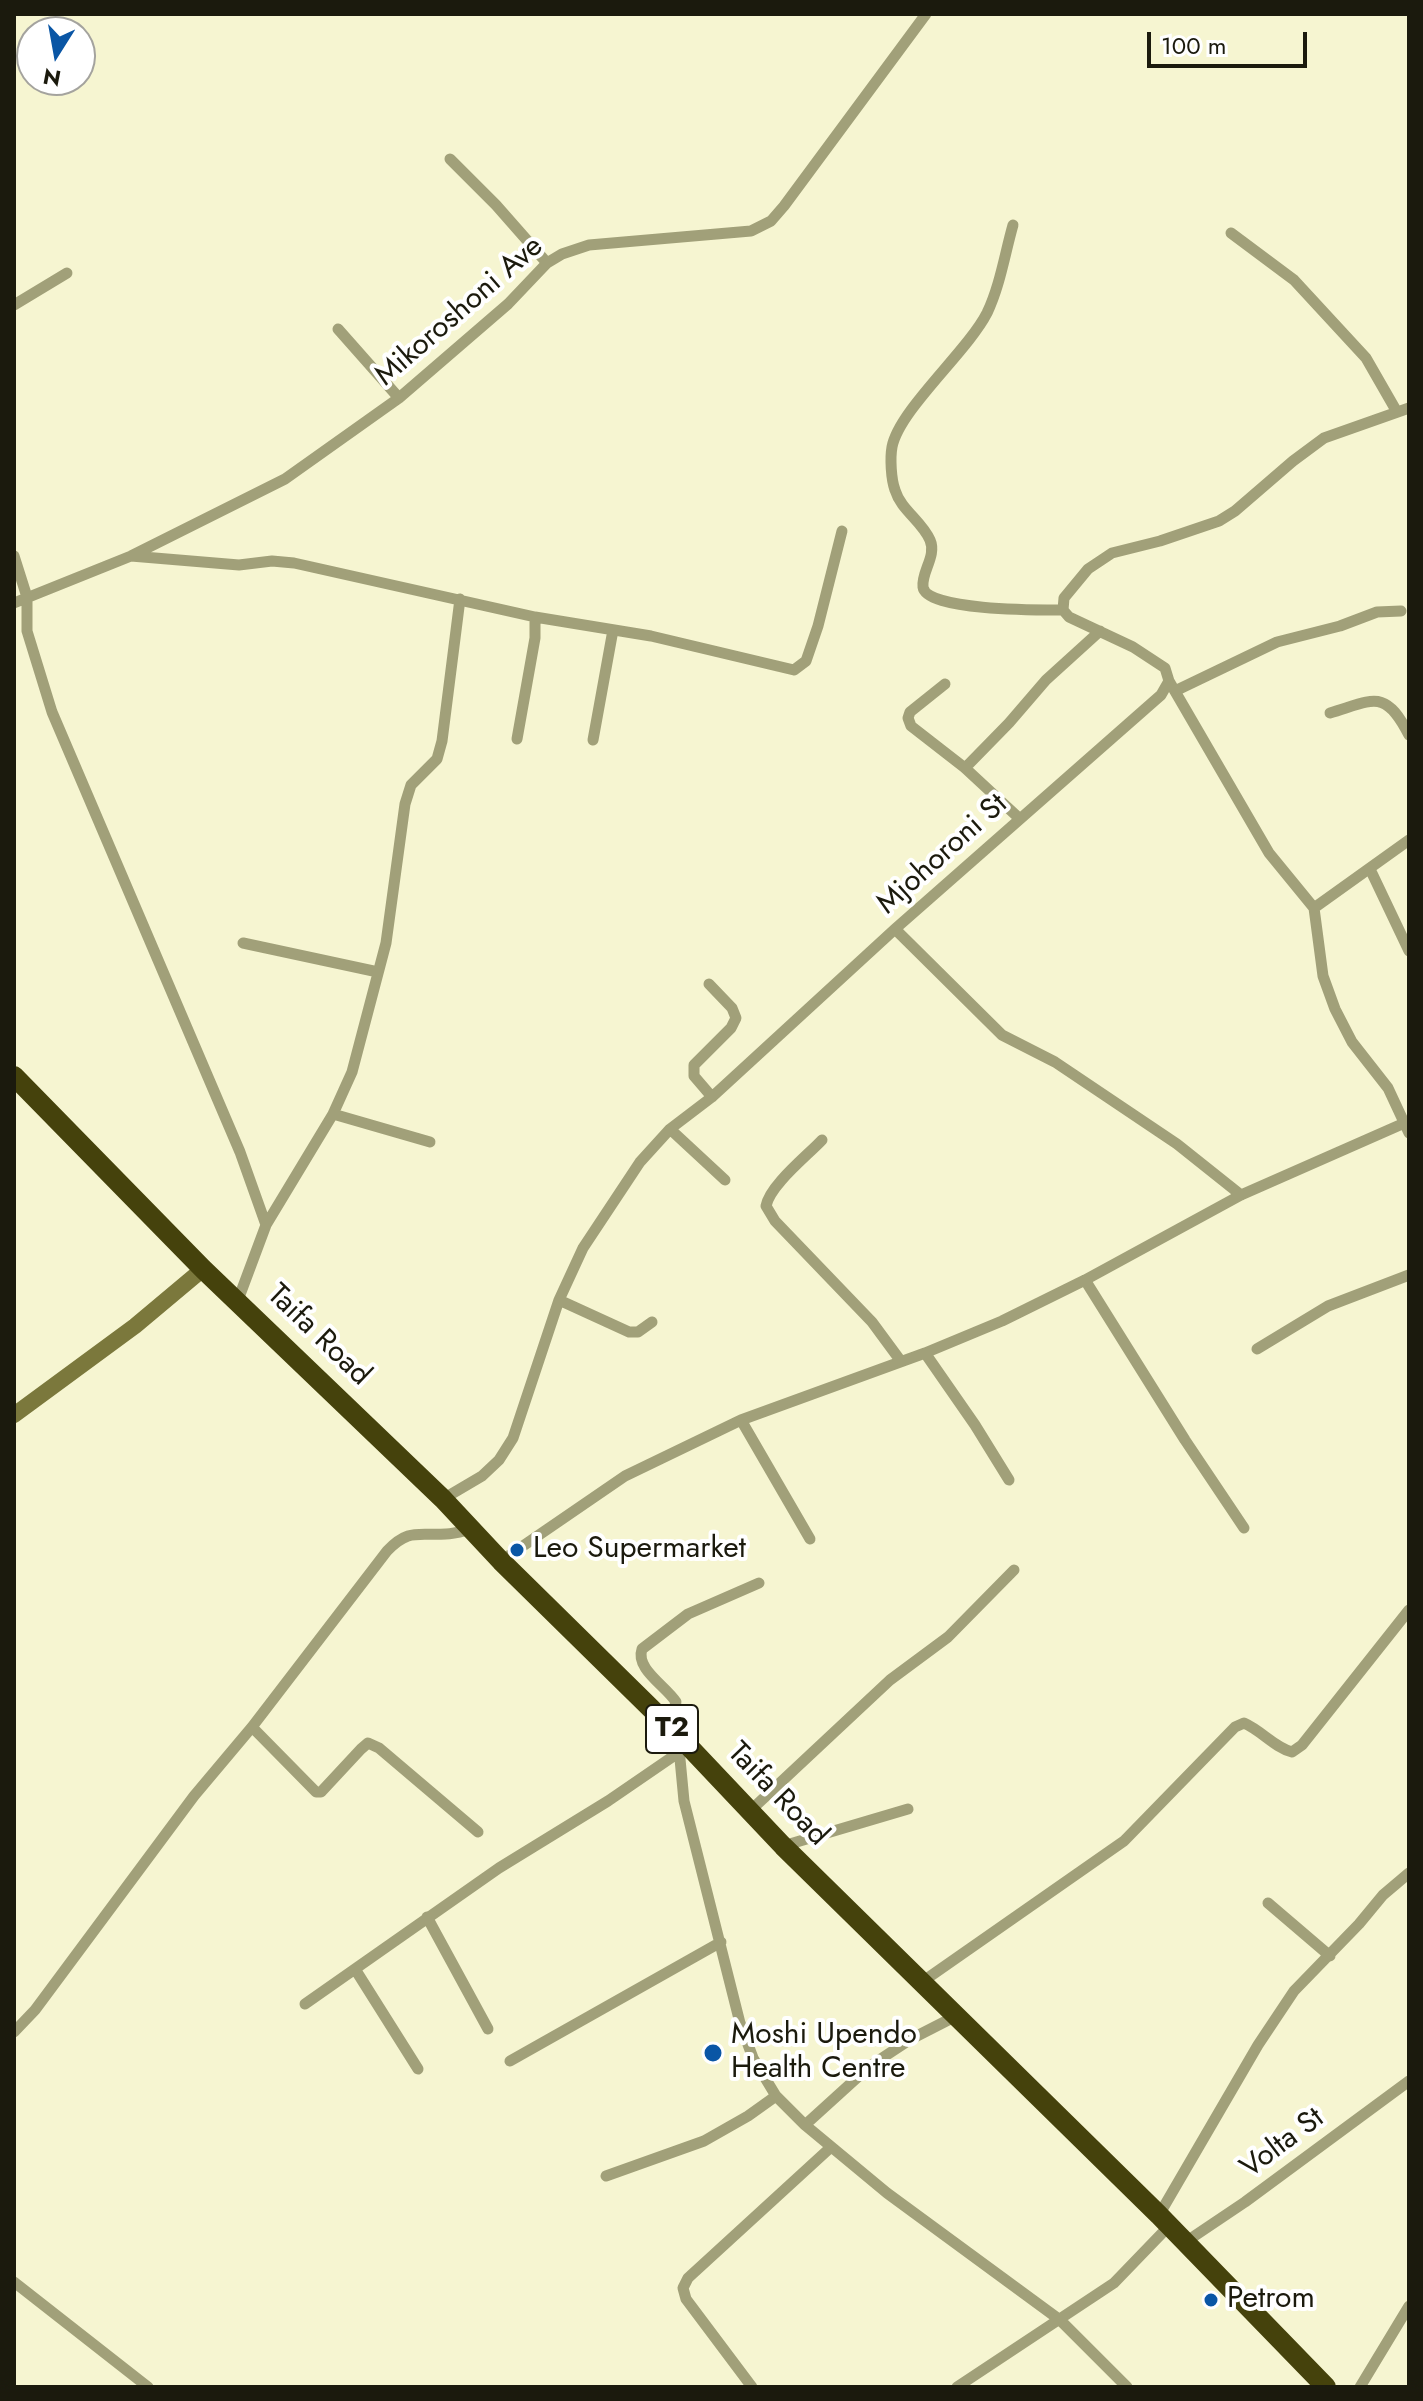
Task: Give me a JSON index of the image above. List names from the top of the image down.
{
  "streets": {
    "highway": ["Taifa Road", "T2"],
    "street": ["Mikoroshoni Ave", "Mjohoroni St", "Volta St"]
  },
  "crossings": [
    ["Mjohoroni St", "Taifa Road"],
    ["Taifa Road", "Volta St"]
  ],
  "places": ["Leo Supermarket", "Moshi Upendo Health Centre", "Petrom"],
  "scale_bar": "100 m",
  "north": "bottom"
}
